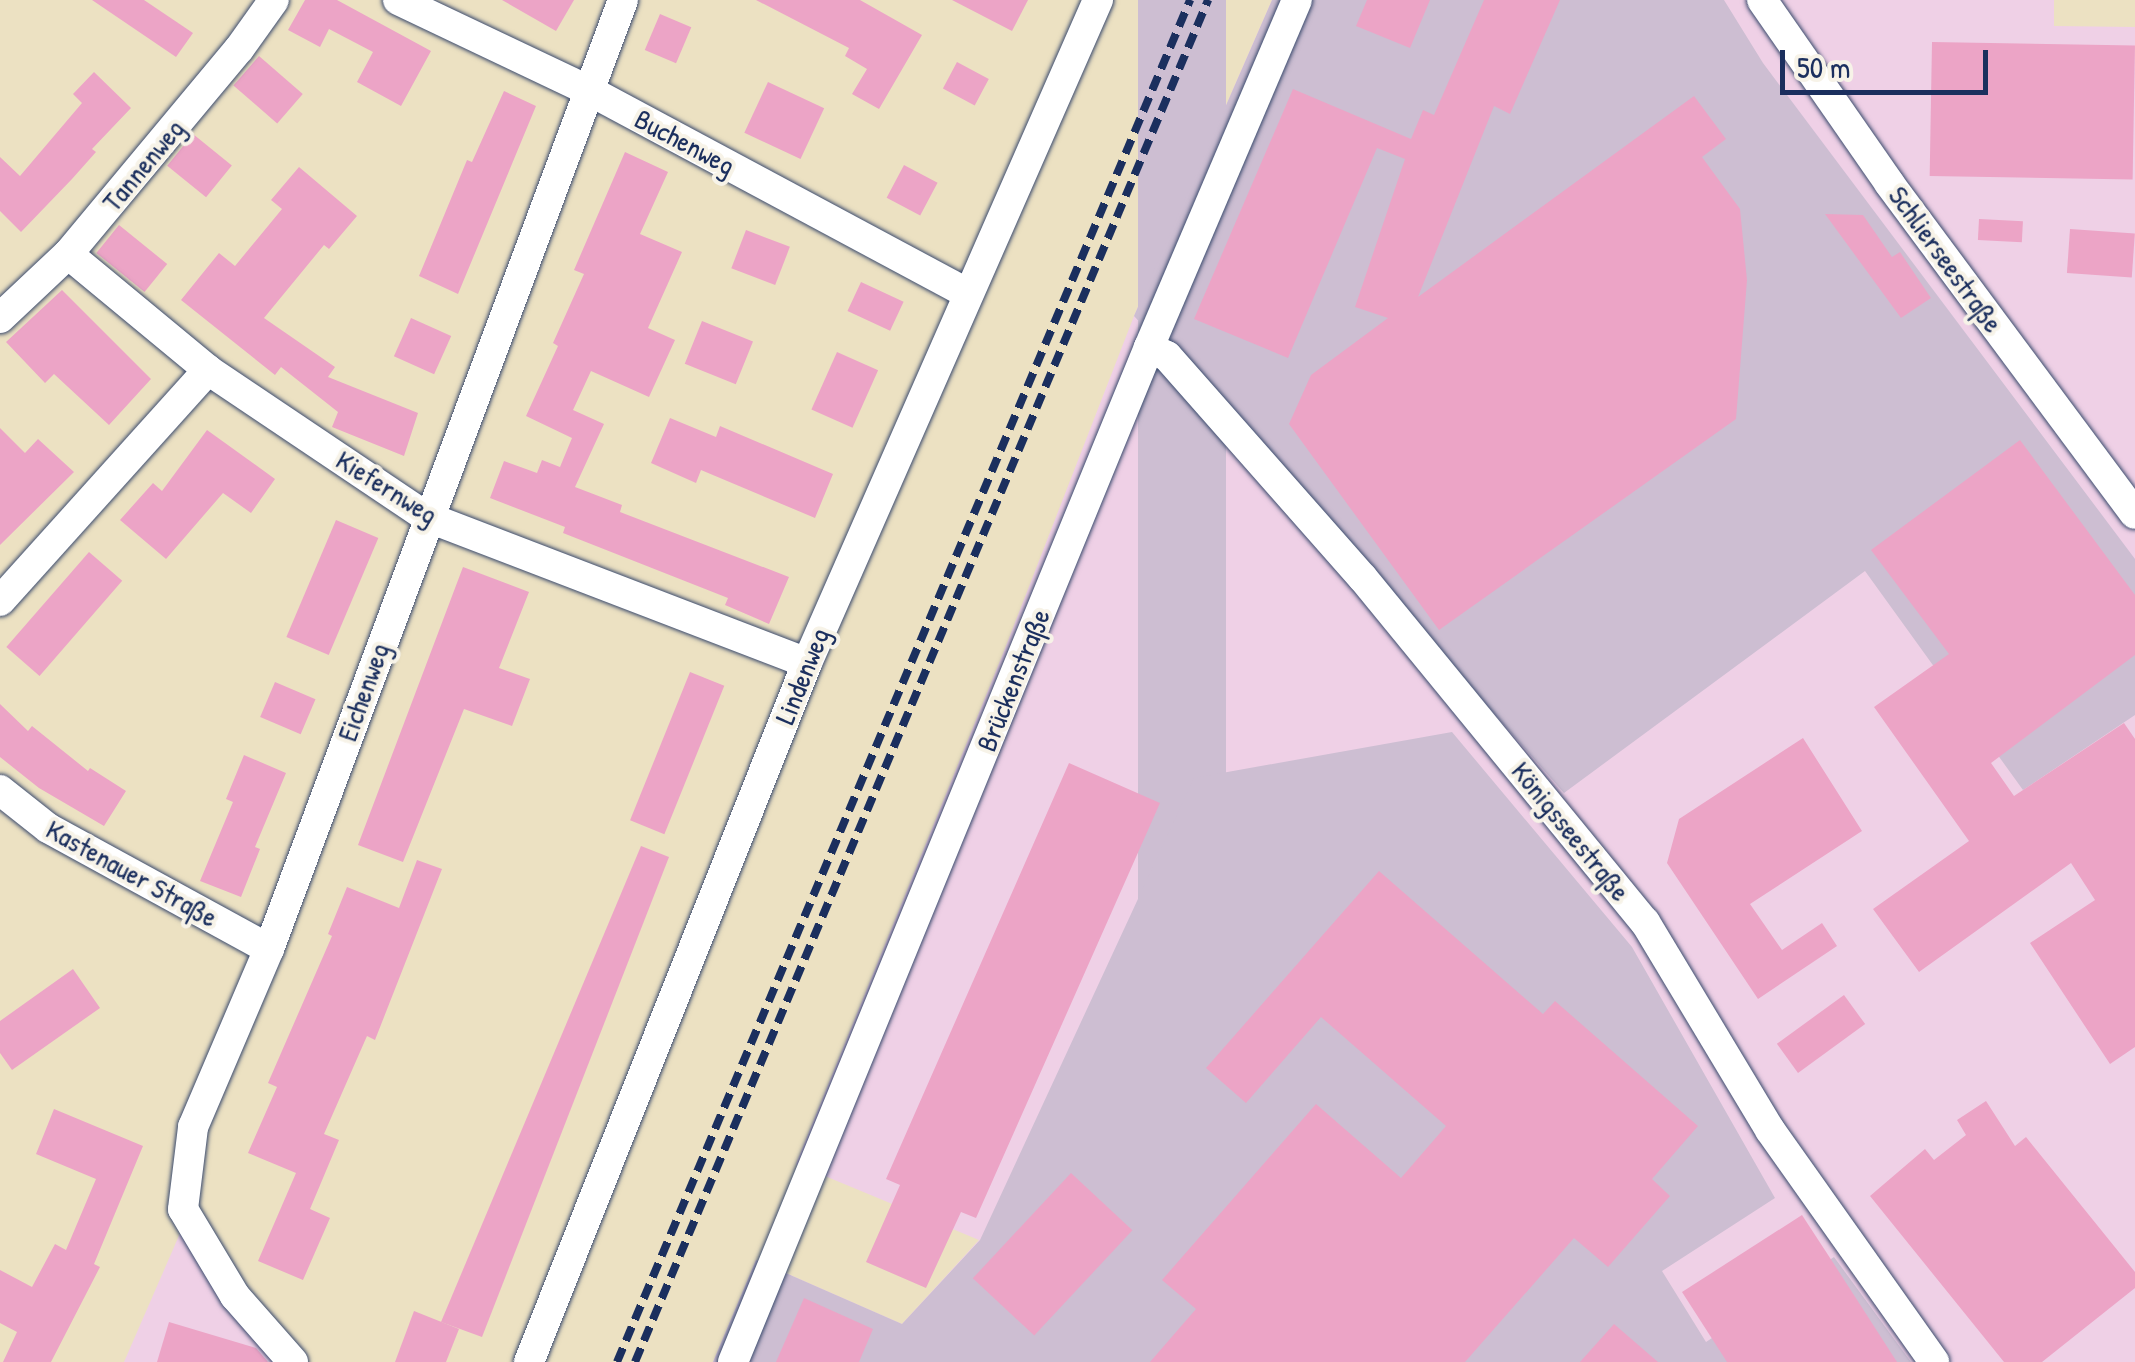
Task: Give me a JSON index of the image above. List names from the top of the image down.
{
  "streets": {
    "street": [
      "Buchenweg",
      "Tannenweg",
      "Schlierseestraße",
      "Kiefernweg",
      "Lindenweg",
      "Brückenstraße",
      "Eichenweg",
      "Königsseestraße",
      "Kastenauer Straße"
    ]
  },
  "crossings": [
    ["Buchenweg", "Lindenweg"],
    ["Buchenweg", "Eichenweg"],
    ["Tannenweg", "Kiefernweg"],
    ["Kiefernweg", "Lindenweg"],
    ["Kiefernweg", "Eichenweg"],
    ["Brückenstraße", "Königsseestraße"],
    ["Eichenweg", "Kastenauer Straße"]
  ],
  "scale_bar": "50 m"
}
